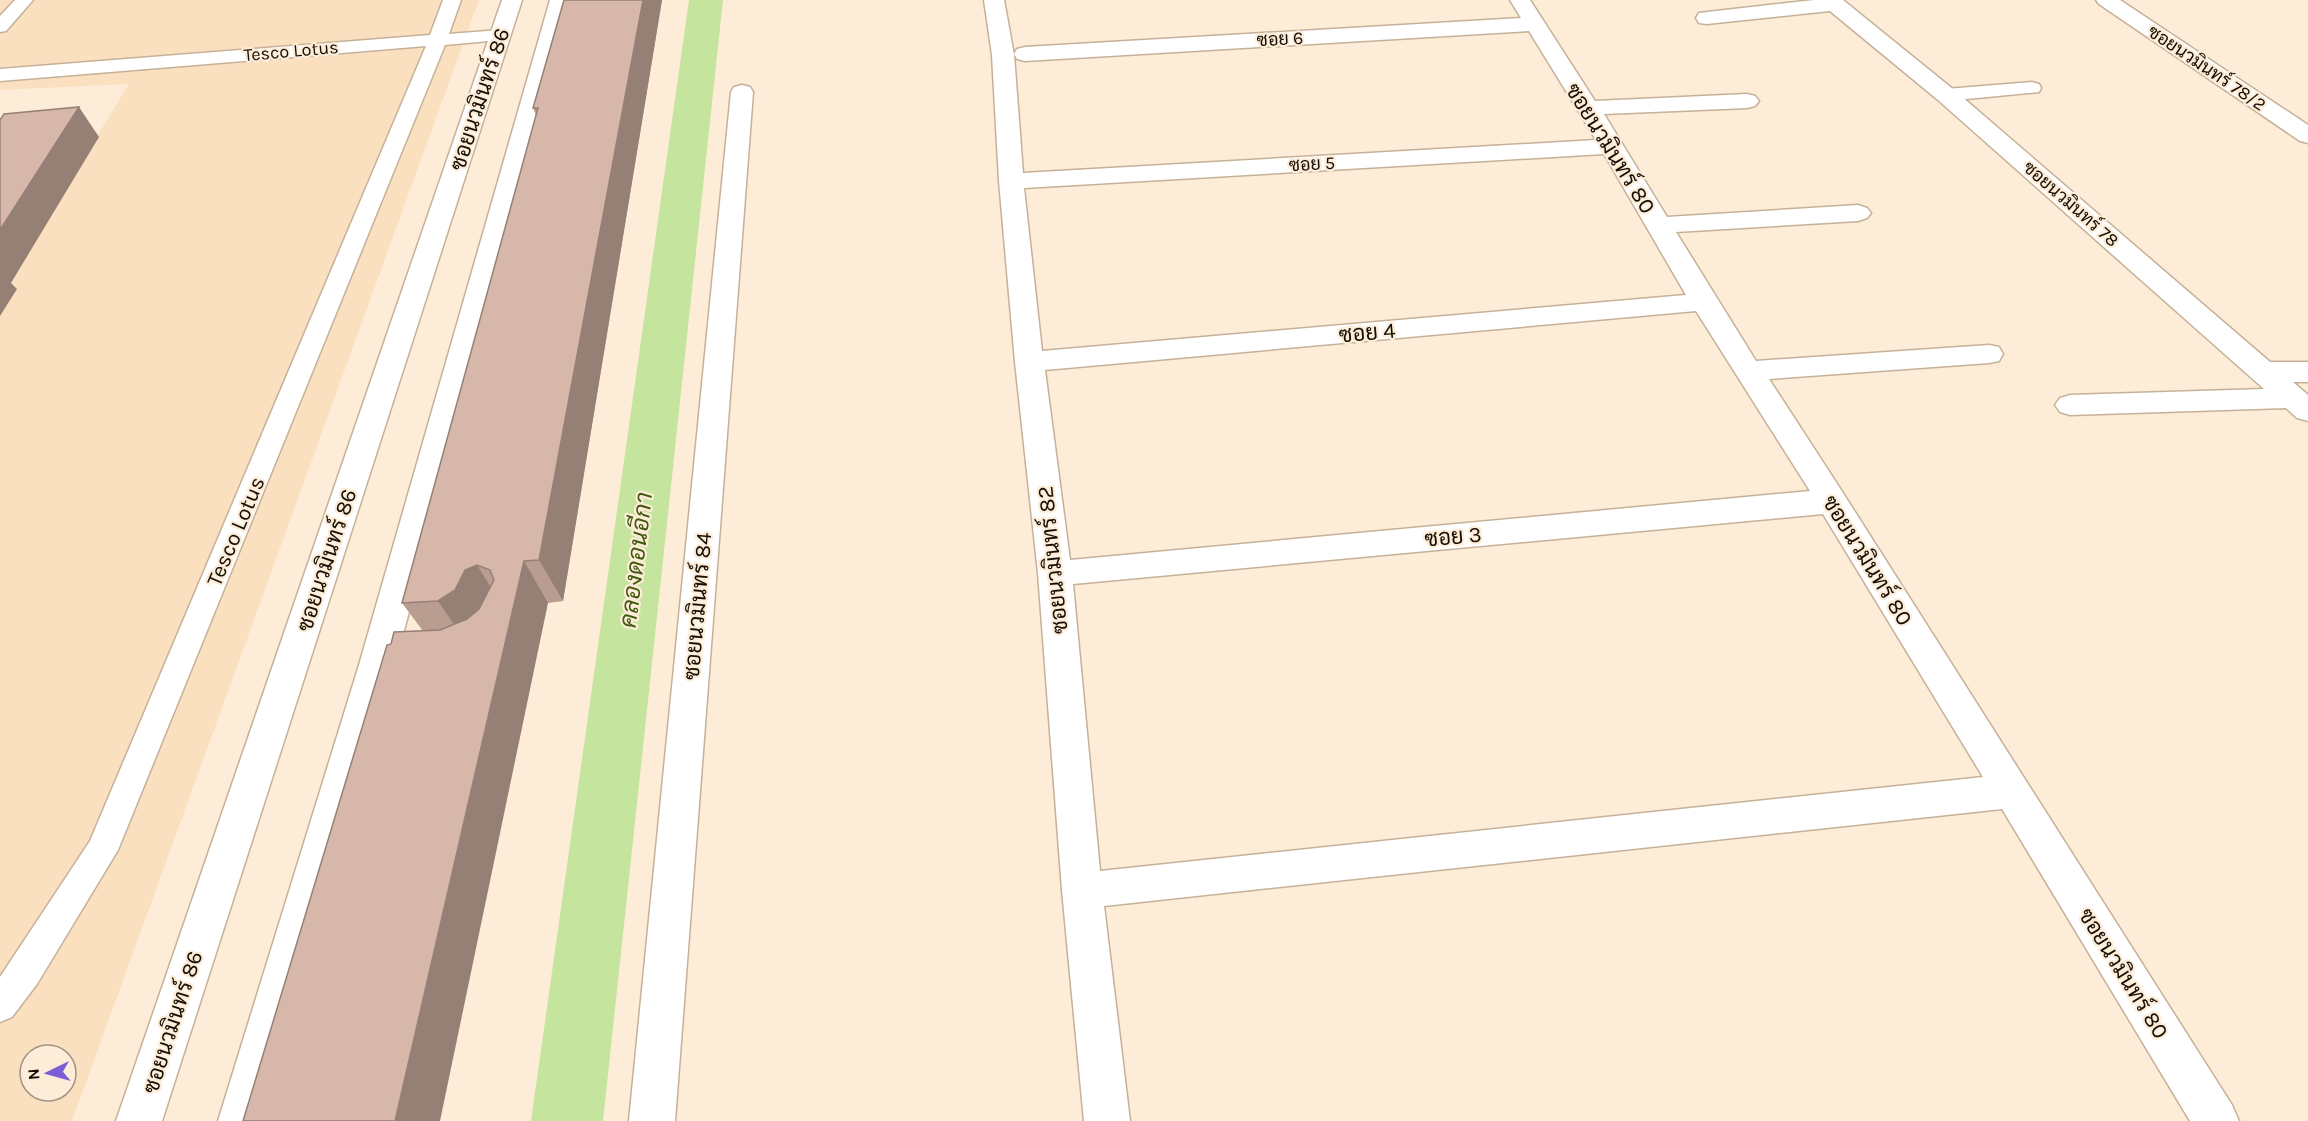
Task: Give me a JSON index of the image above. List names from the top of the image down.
{
  "streets": {
    "street": [
      "ซอย 6",
      "ซอยนวมินทร์ 78/2",
      "ซอยนวมินทร์ 86",
      "ซอยนวมินทร์ 80",
      "ซอย 5",
      "ซอยนวมินทร์ 78",
      "ซอย 4",
      "ซอย 3",
      "ซอยนวมินทร์ 82",
      "ซอยนวมินทร์ 84"
    ],
    "lane": ["Tesco Lotus"]
  },
  "crossings": [
    ["ซอย 6", "ซอยนวมินทร์ 80"],
    ["ซอยนวมินทร์ 80", "ซอย 5"],
    ["ซอยนวมินทร์ 80", "ซอย 4"],
    ["ซอยนวมินทร์ 80", "ซอย 3"],
    ["ซอย 5", "ซอยนวมินทร์ 82"],
    ["ซอย 4", "ซอยนวมินทร์ 82"]
  ],
  "water": ["คลองดอนอีกา"],
  "north": "left"
}
